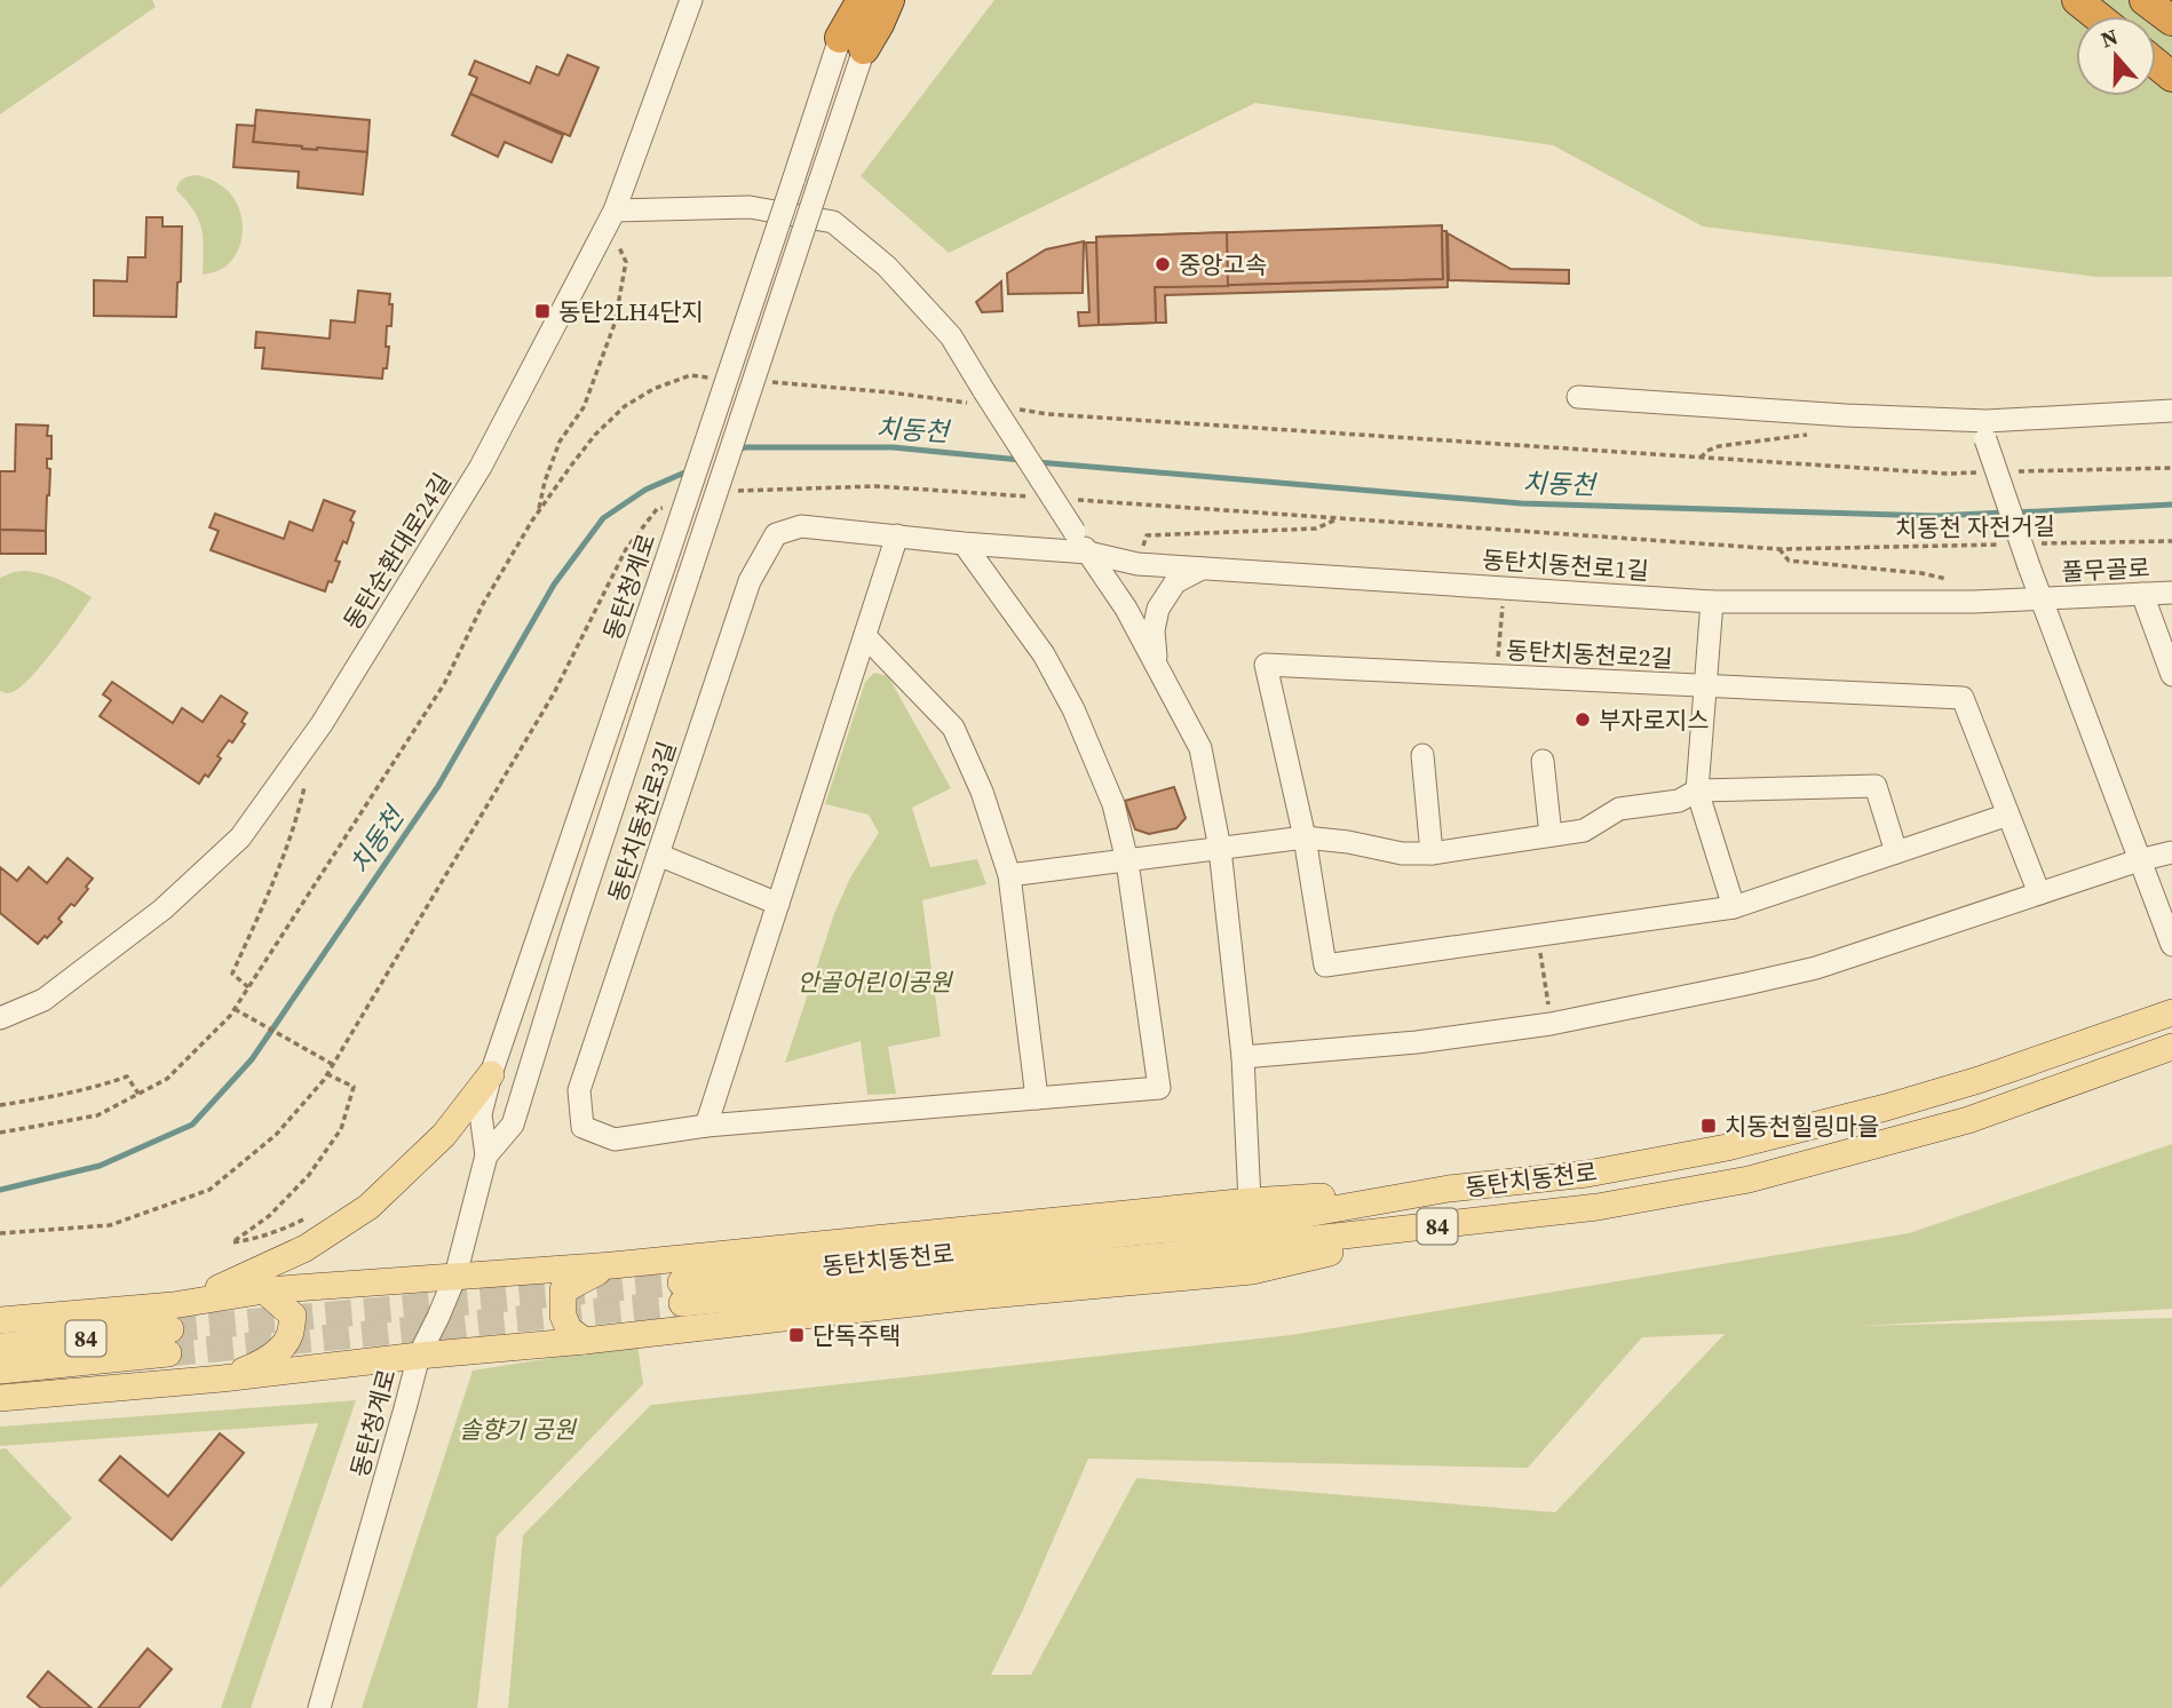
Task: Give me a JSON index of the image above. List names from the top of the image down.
{
  "streets": {
    "main road": ["동탄치동천로", "84"],
    "street": [
      "동탄순환대로24길",
      "동탄치동천로1길",
      "풀무골로",
      "동탄청계로",
      "동탄치동천로2길",
      "동탄치동천로3길"
    ],
    "path": ["치동천 자전거길"]
  },
  "crossings": [
    ["치동천 자전거길", "동탄치동천로1길"],
    ["동탄치동천로1길", "풀무골로"],
    ["동탄치동천로1길", "동탄치동천로3길"]
  ],
  "water": ["치동천"],
  "parks": ["안골어린이공원", "솔향기 공원"],
  "places": {
    "other": ["중앙고속", "부자로지스"],
    "transit": ["동탄2LH4단지", "치동천힐링마을", "단독주택"]
  },
  "north": "top"
}
